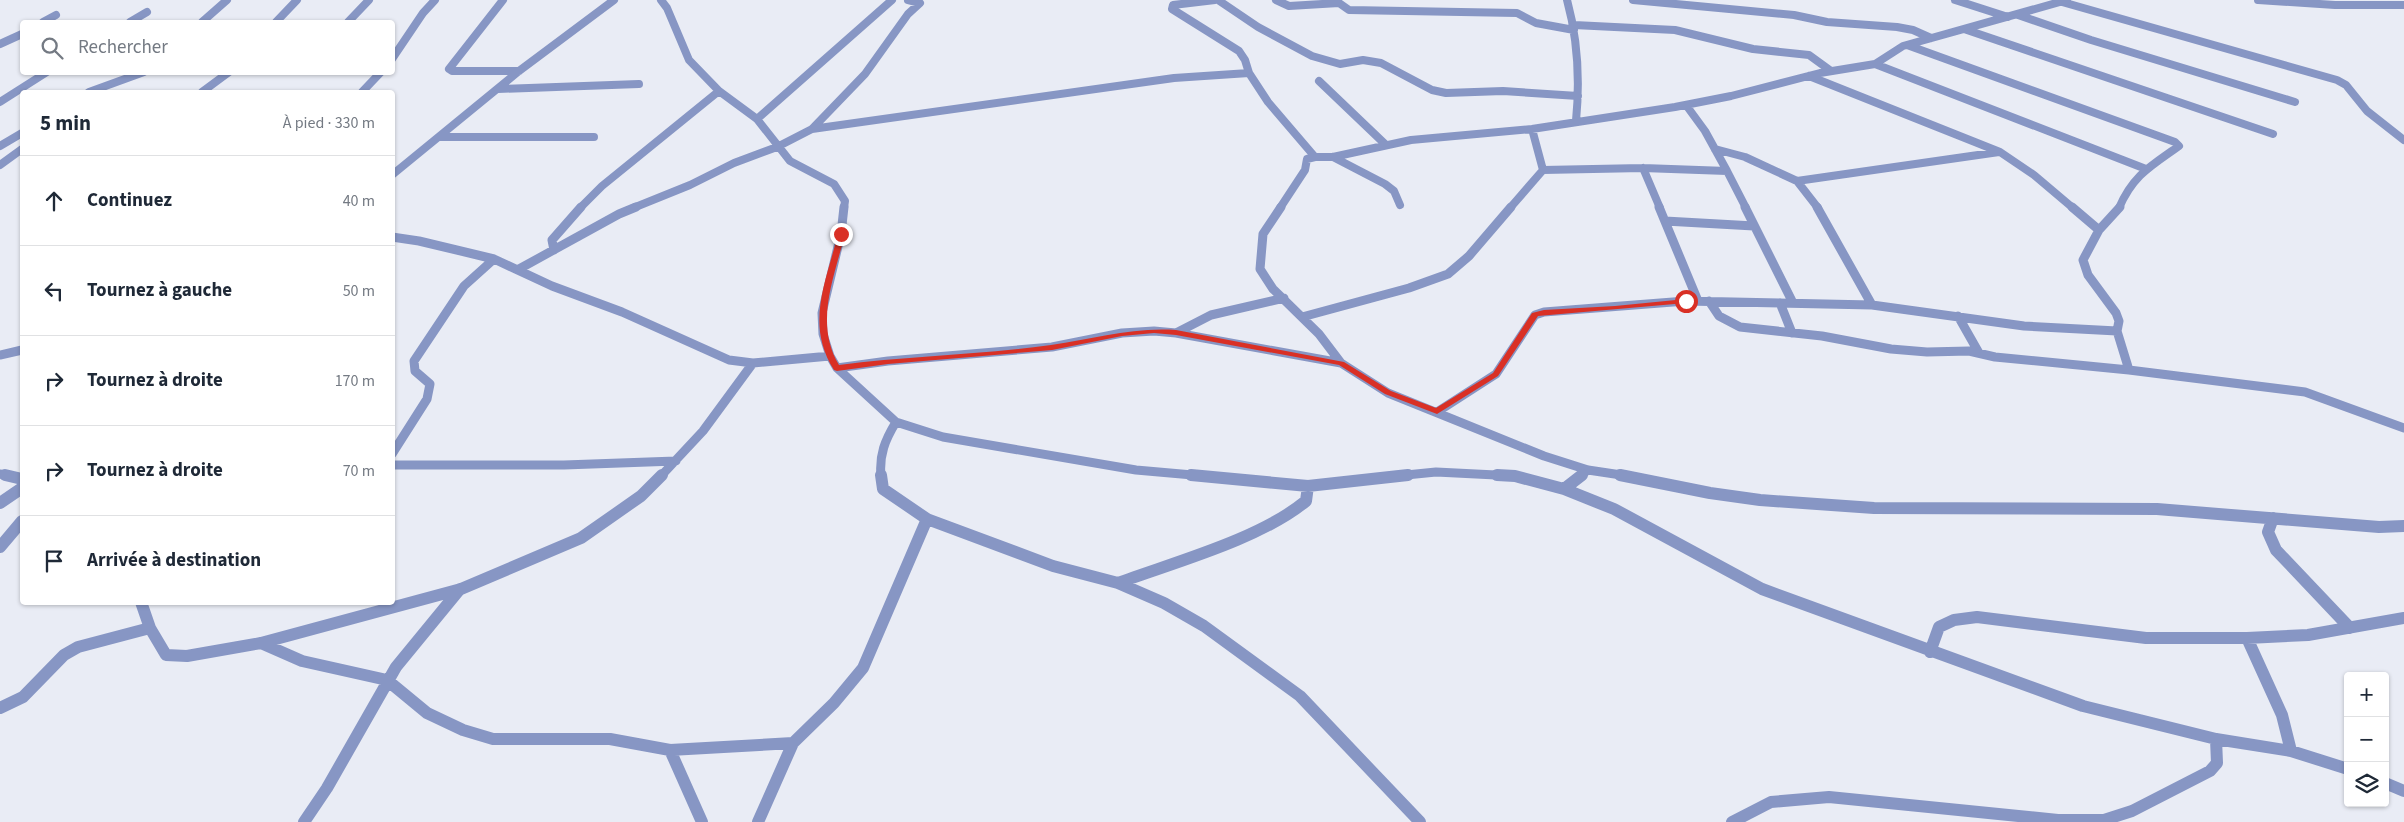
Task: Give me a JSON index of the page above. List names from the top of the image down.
{
  "page": {
    "search": "Rechercher",
    "heading": ["5 min", "À pied · 330 m"],
    "list": [
      ["Continuez", "40 m"],
      ["Tournez à gauche", "50 m"],
      ["Tournez à droite", "170 m"],
      ["Tournez à droite", "70 m"],
      "Arrivée à destination"
    ],
    "map_buttons": ["+", "−"]
  }
}
